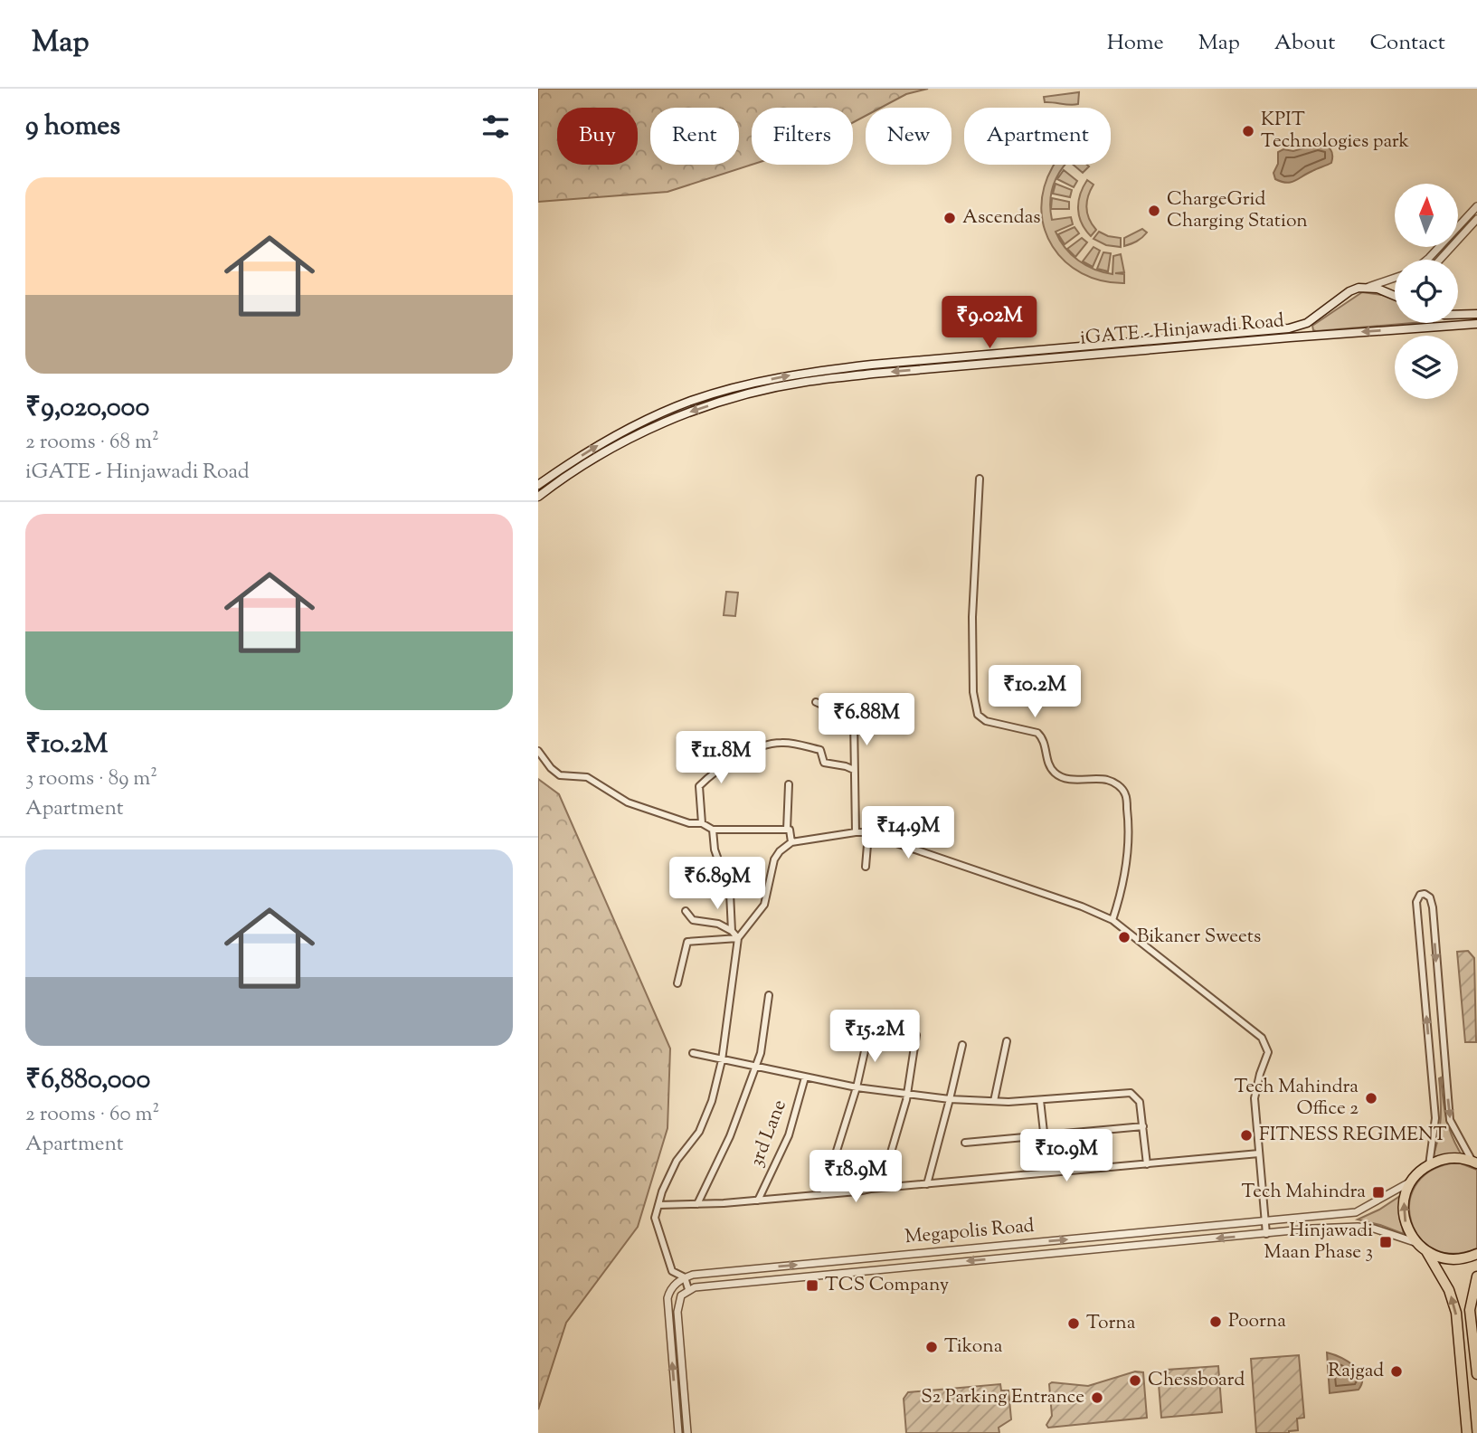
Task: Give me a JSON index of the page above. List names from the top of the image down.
{
  "streets": {
    "main road": ["iGATE - Hinjawadi Road"],
    "street": ["3rd Lane", "Megapolis Road"]
  },
  "places": {
    "other": [
      "KPIT Technologies park",
      "ChargeGrid Charging Station",
      "Ascendas",
      "Bikaner Sweets",
      "Tech Mahindra Office 2",
      "FITNESS REGIMENT",
      "Poorna",
      "Torna",
      "Tikona",
      "Rajgad",
      "Chessboard",
      "S2 Parking Entrance"
    ],
    "transit": ["Tech Mahindra", "Hinjawadi Maan Phase 3", "TCS Company"]
  },
  "north": "top",
  "page": {
    "header": "Map",
    "nav": [
      "Home",
      "Map",
      "About",
      "Contact"
    ],
    "heading": "9 homes",
    "chip": [
      "Buy",
      "Rent",
      "Filters",
      "New",
      "Apartment"
    ],
    "list": [
      {
        "name": "₹9,020,000",
        "note": "2 rooms · 68 m² · iGATE - Hinjawadi Road"
      },
      {
        "name": "₹10.2M",
        "note": "3 rooms · 89 m² · Apartment"
      },
      {
        "name": "₹6,880,000",
        "note": "2 rooms · 60 m² · Apartment"
      }
    ],
    "price": [
      "₹9.02M",
      "₹10.2M",
      "₹6.88M",
      "₹11.8M",
      "₹14.9M",
      "₹6.89M",
      "₹15.2M",
      "₹10.9M",
      "₹18.9M"
    ]
  }
}
